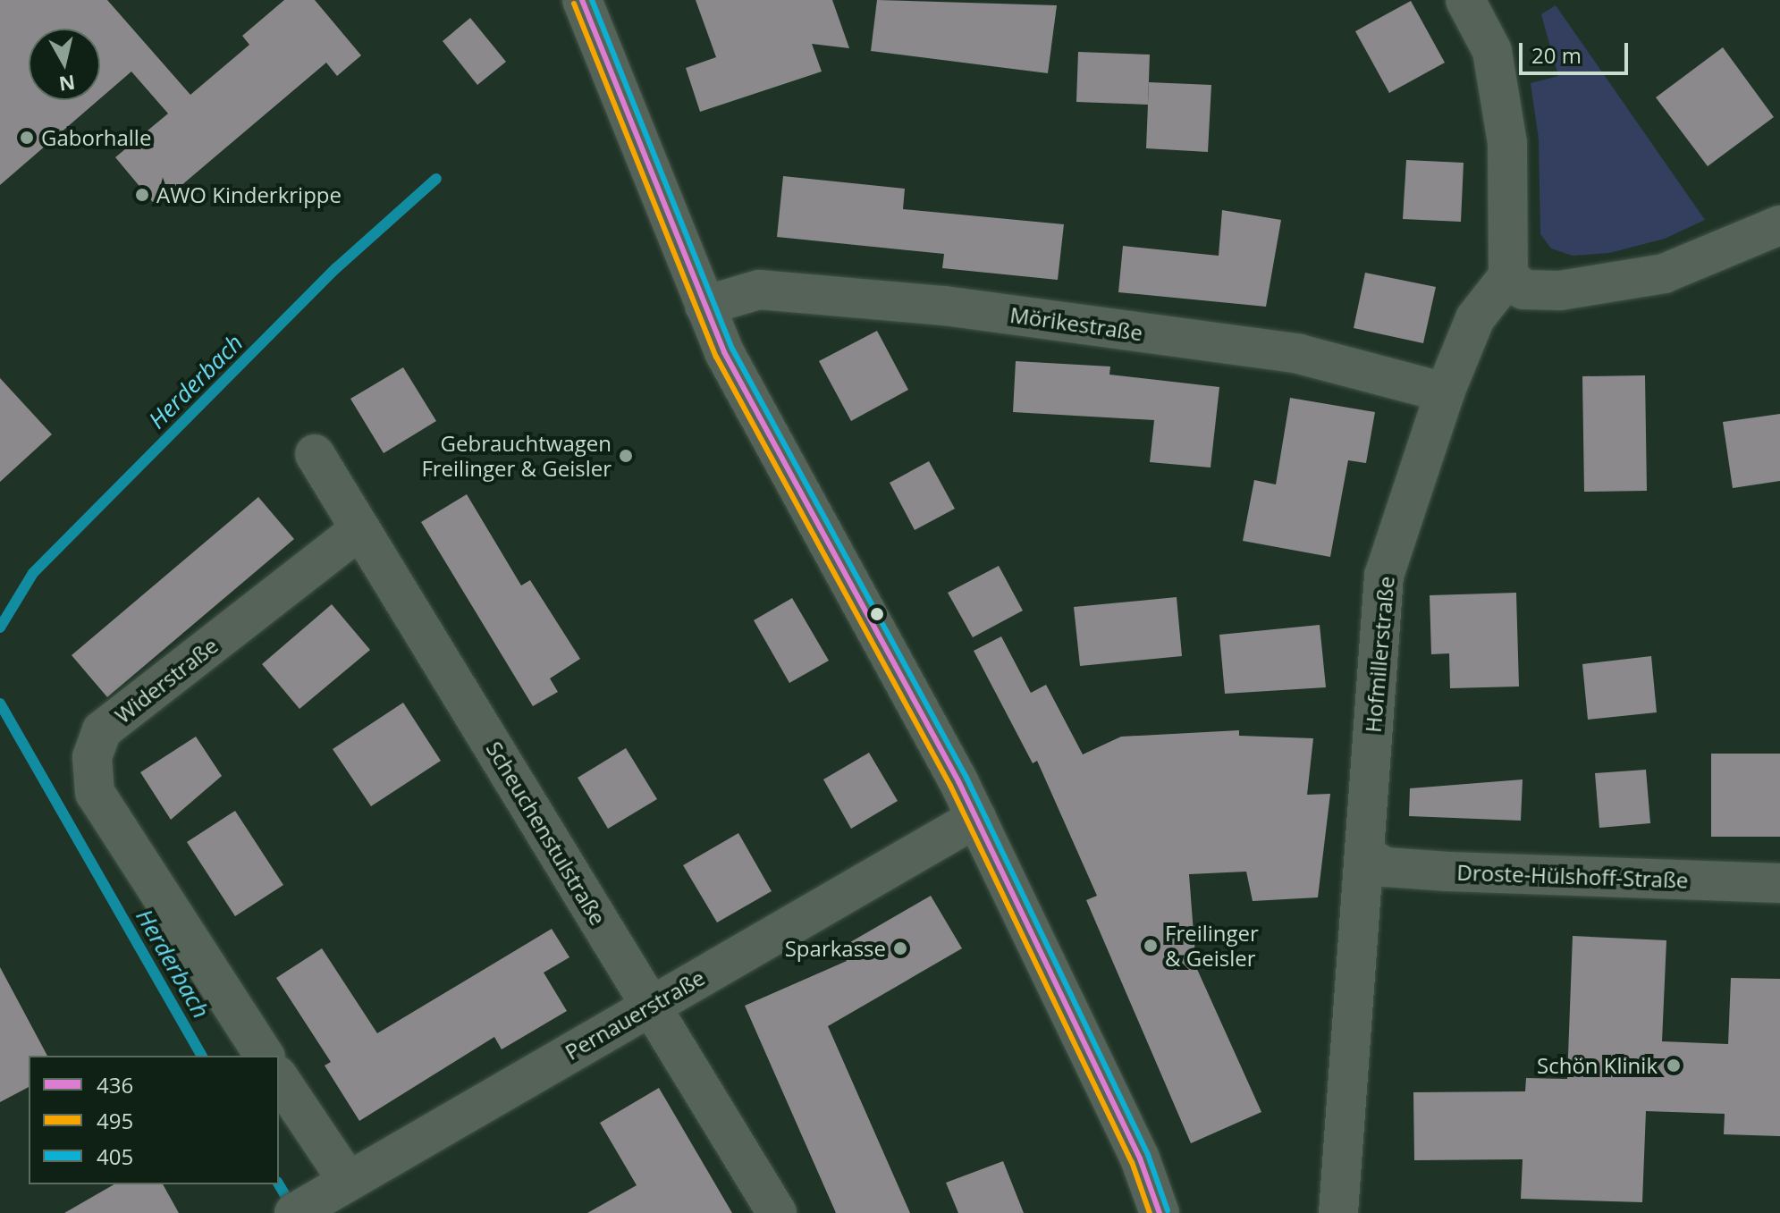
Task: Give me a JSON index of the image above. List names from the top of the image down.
{
  "streets": {
    "street": [
      "Mörikestraße",
      "Hofmillerstraße",
      "Widerstraße",
      "Scheuchenstulstraße",
      "Droste-Hülshoff-Straße",
      "Pernauerstraße"
    ]
  },
  "crossings": [
    ["Mörikestraße", "Hofmillerstraße"],
    ["Hofmillerstraße", "Droste-Hülshoff-Straße"],
    ["Widerstraße", "Scheuchenstulstraße"],
    ["Scheuchenstulstraße", "Pernauerstraße"]
  ],
  "water": ["Herderbach"],
  "places": [
    "Gaborhalle",
    "AWO Kinderkrippe",
    "Gebrauchtwagen Freilinger & Geisler",
    "Freilinger & Geisler",
    "Sparkasse",
    "Schön Klinik"
  ],
  "lines": ["transit line 436", "transit line 405", "transit line 495"],
  "legend": ["436", "495", "405"],
  "scale_bar": "20 m",
  "north": "bottom"
}
